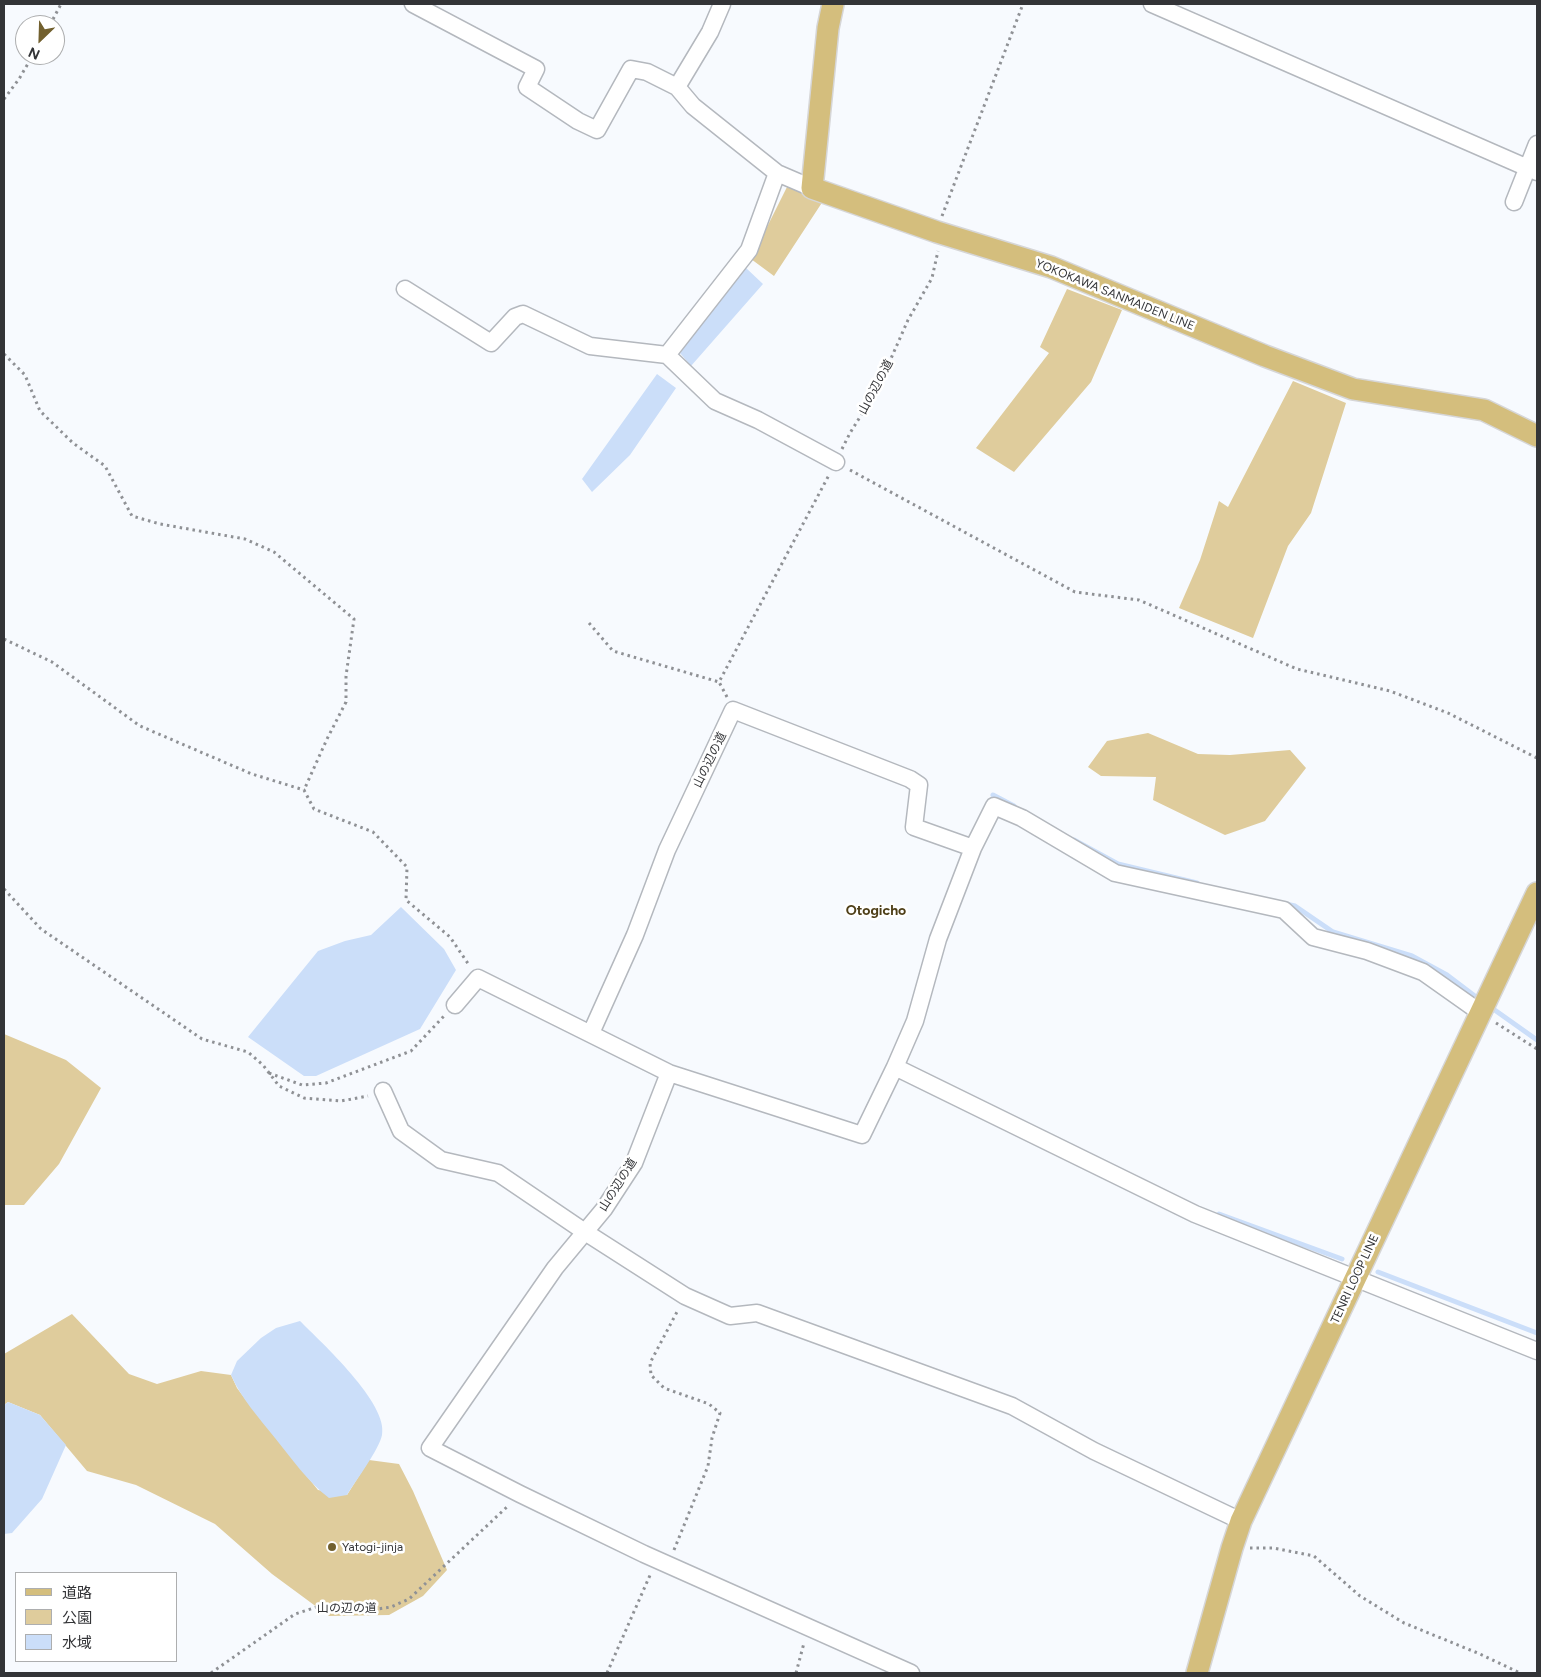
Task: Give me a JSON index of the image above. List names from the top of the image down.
{
  "streets": {
    "main road": ["YOKOKAWA SANMAIDEN LINE", "TENRI LOOP LINE"],
    "street": ["山の辺の道"]
  },
  "crossings": [
    ["YOKOKAWA SANMAIDEN LINE", "山の辺の道"]
  ],
  "districts": ["Otogicho"],
  "places": ["Yatogi-jinja"],
  "legend": ["道路", "公園", "水域"],
  "north": "bottom left"
}
